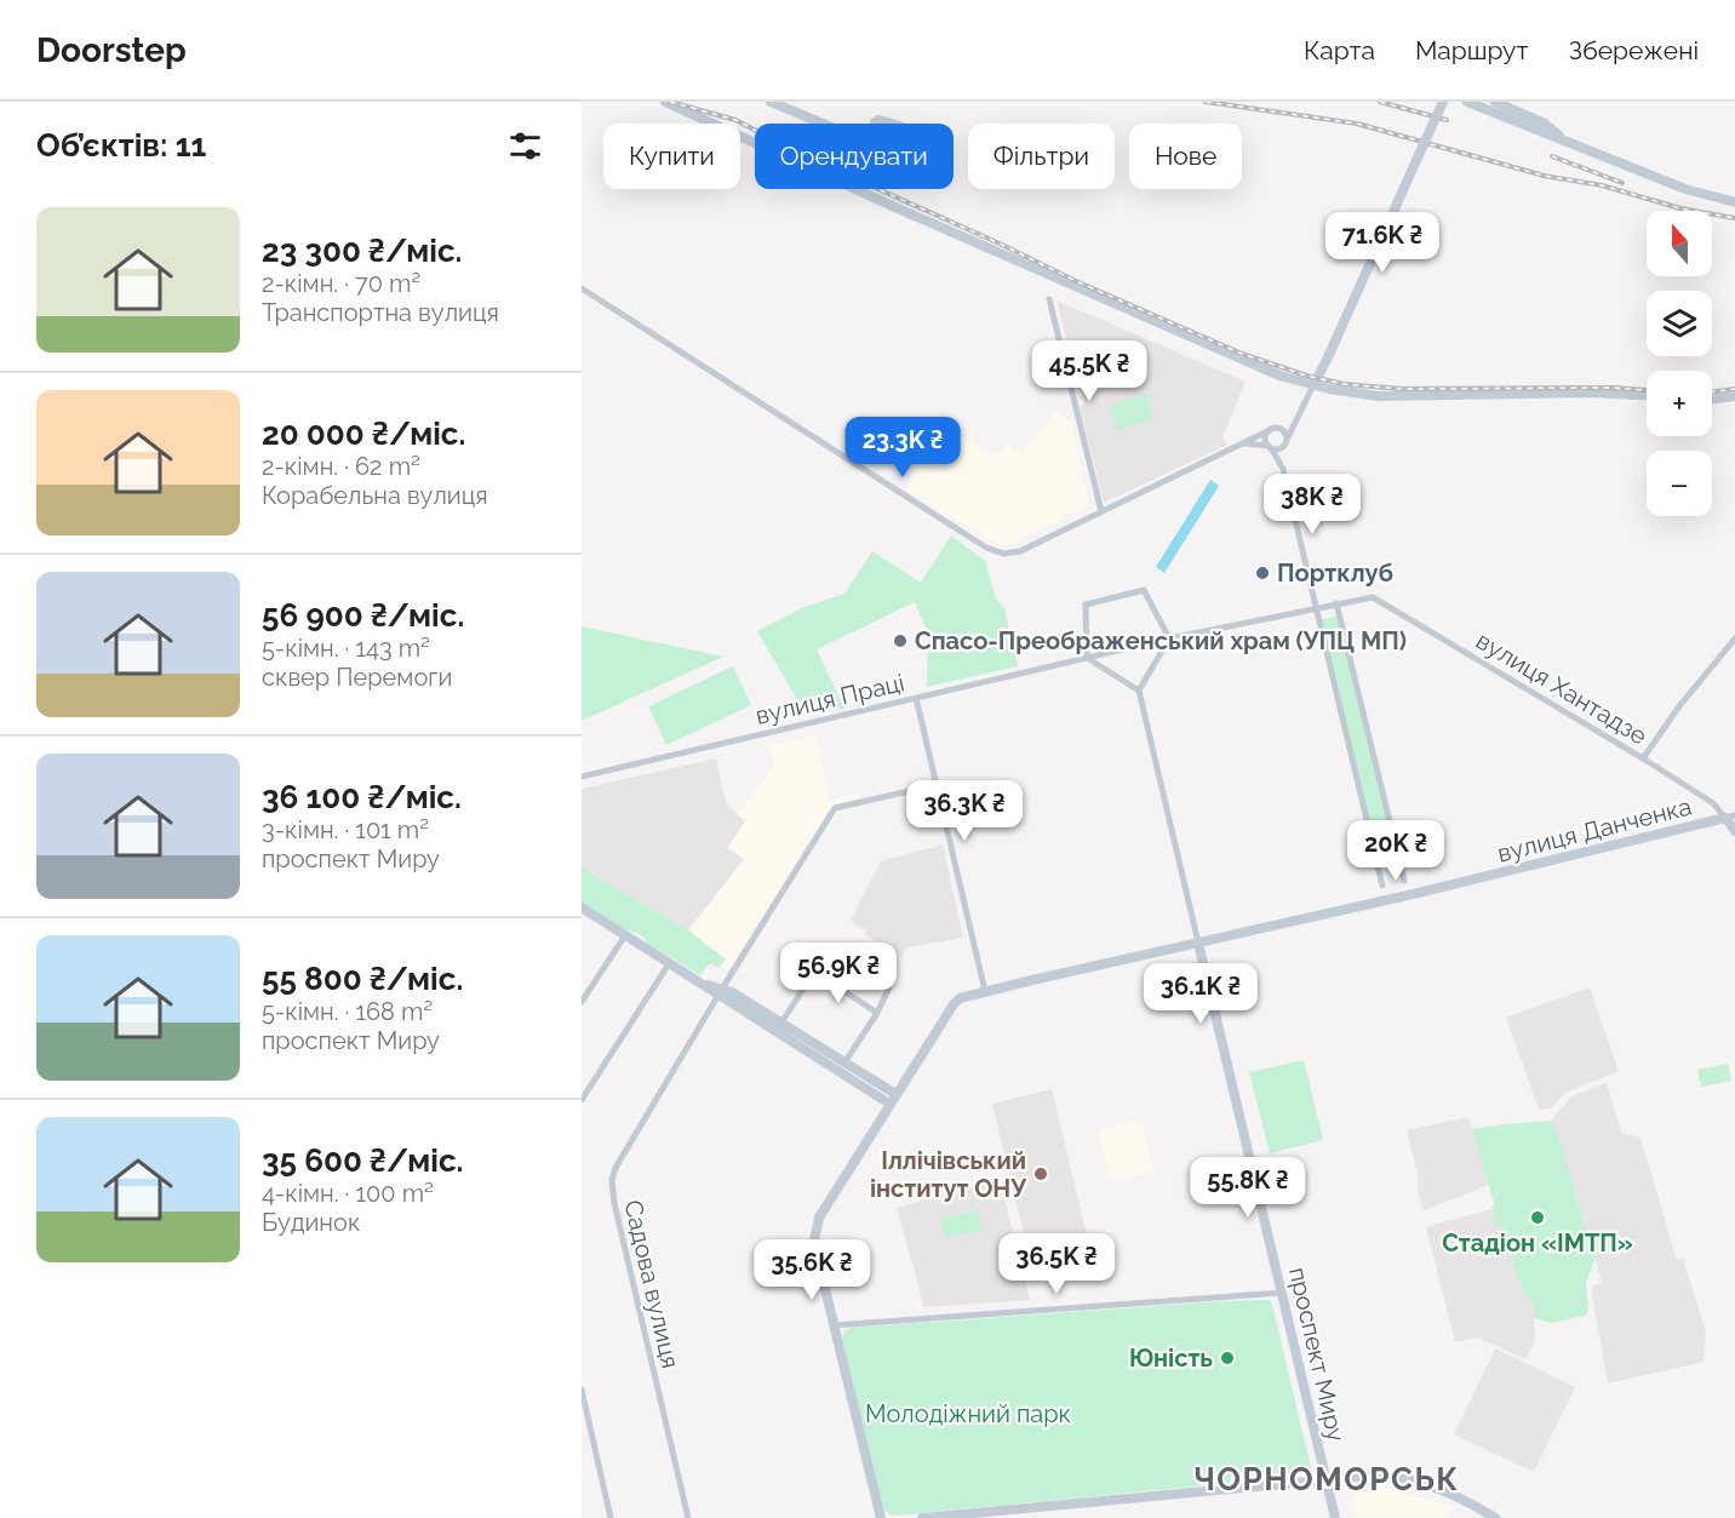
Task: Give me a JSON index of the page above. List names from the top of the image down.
{
  "streets": {
    "street": [
      "вулиця Хантадзе",
      "вулиця Праці",
      "вулиця Данченка",
      "Садова вулиця",
      "проспект Миру"
    ]
  },
  "crossings": [
    ["вулиця Хантадзе", "вулиця Данченка"],
    ["вулиця Данченка", "проспект Миру"]
  ],
  "districts": ["ЧОРНОМОРСЬК"],
  "parks": ["Молодіжний парк"],
  "places": [
    "Портклуб",
    "Спасо-Преображенський храм (УПЦ МП)",
    "Іллічівський інститут ОНУ",
    "Стадіон «ІМТП»",
    "Юність"
  ],
  "north": "top",
  "page": {
    "header": "Doorstep",
    "nav": ["Карта", "Маршрут", "Збережені"],
    "heading": "Об’єктів: 11",
    "chip": [
      "Купити",
      "Орендувати",
      "Фільтри",
      "Нове"
    ],
    "list": [
      {
        "name": "23 300 ₴/міс.",
        "note": "2-кімн. · 70 m² · Транспортна вулиця"
      },
      {
        "name": "20 000 ₴/міс.",
        "note": "2-кімн. · 62 m² · Корабельна вулиця"
      },
      {
        "name": "56 900 ₴/міс.",
        "note": "5-кімн. · 143 m² · сквер Перемоги"
      },
      {
        "name": "36 100 ₴/міс.",
        "note": "3-кімн. · 101 m² · проспект Миру"
      },
      {
        "name": "55 800 ₴/міс.",
        "note": "5-кімн. · 168 m² · проспект Миру"
      },
      {
        "name": "35 600 ₴/міс.",
        "note": "4-кімн. · 100 m² · Будинок"
      }
    ],
    "map_buttons": ["+", "−"],
    "price": [
      "71.6K ₴",
      "45.5K ₴",
      "23.3K ₴",
      "38K ₴",
      "36.3K ₴",
      "20K ₴",
      "56.9K ₴",
      "36.1K ₴",
      "55.8K ₴",
      "36.5K ₴",
      "35.6K ₴"
    ]
  }
}
